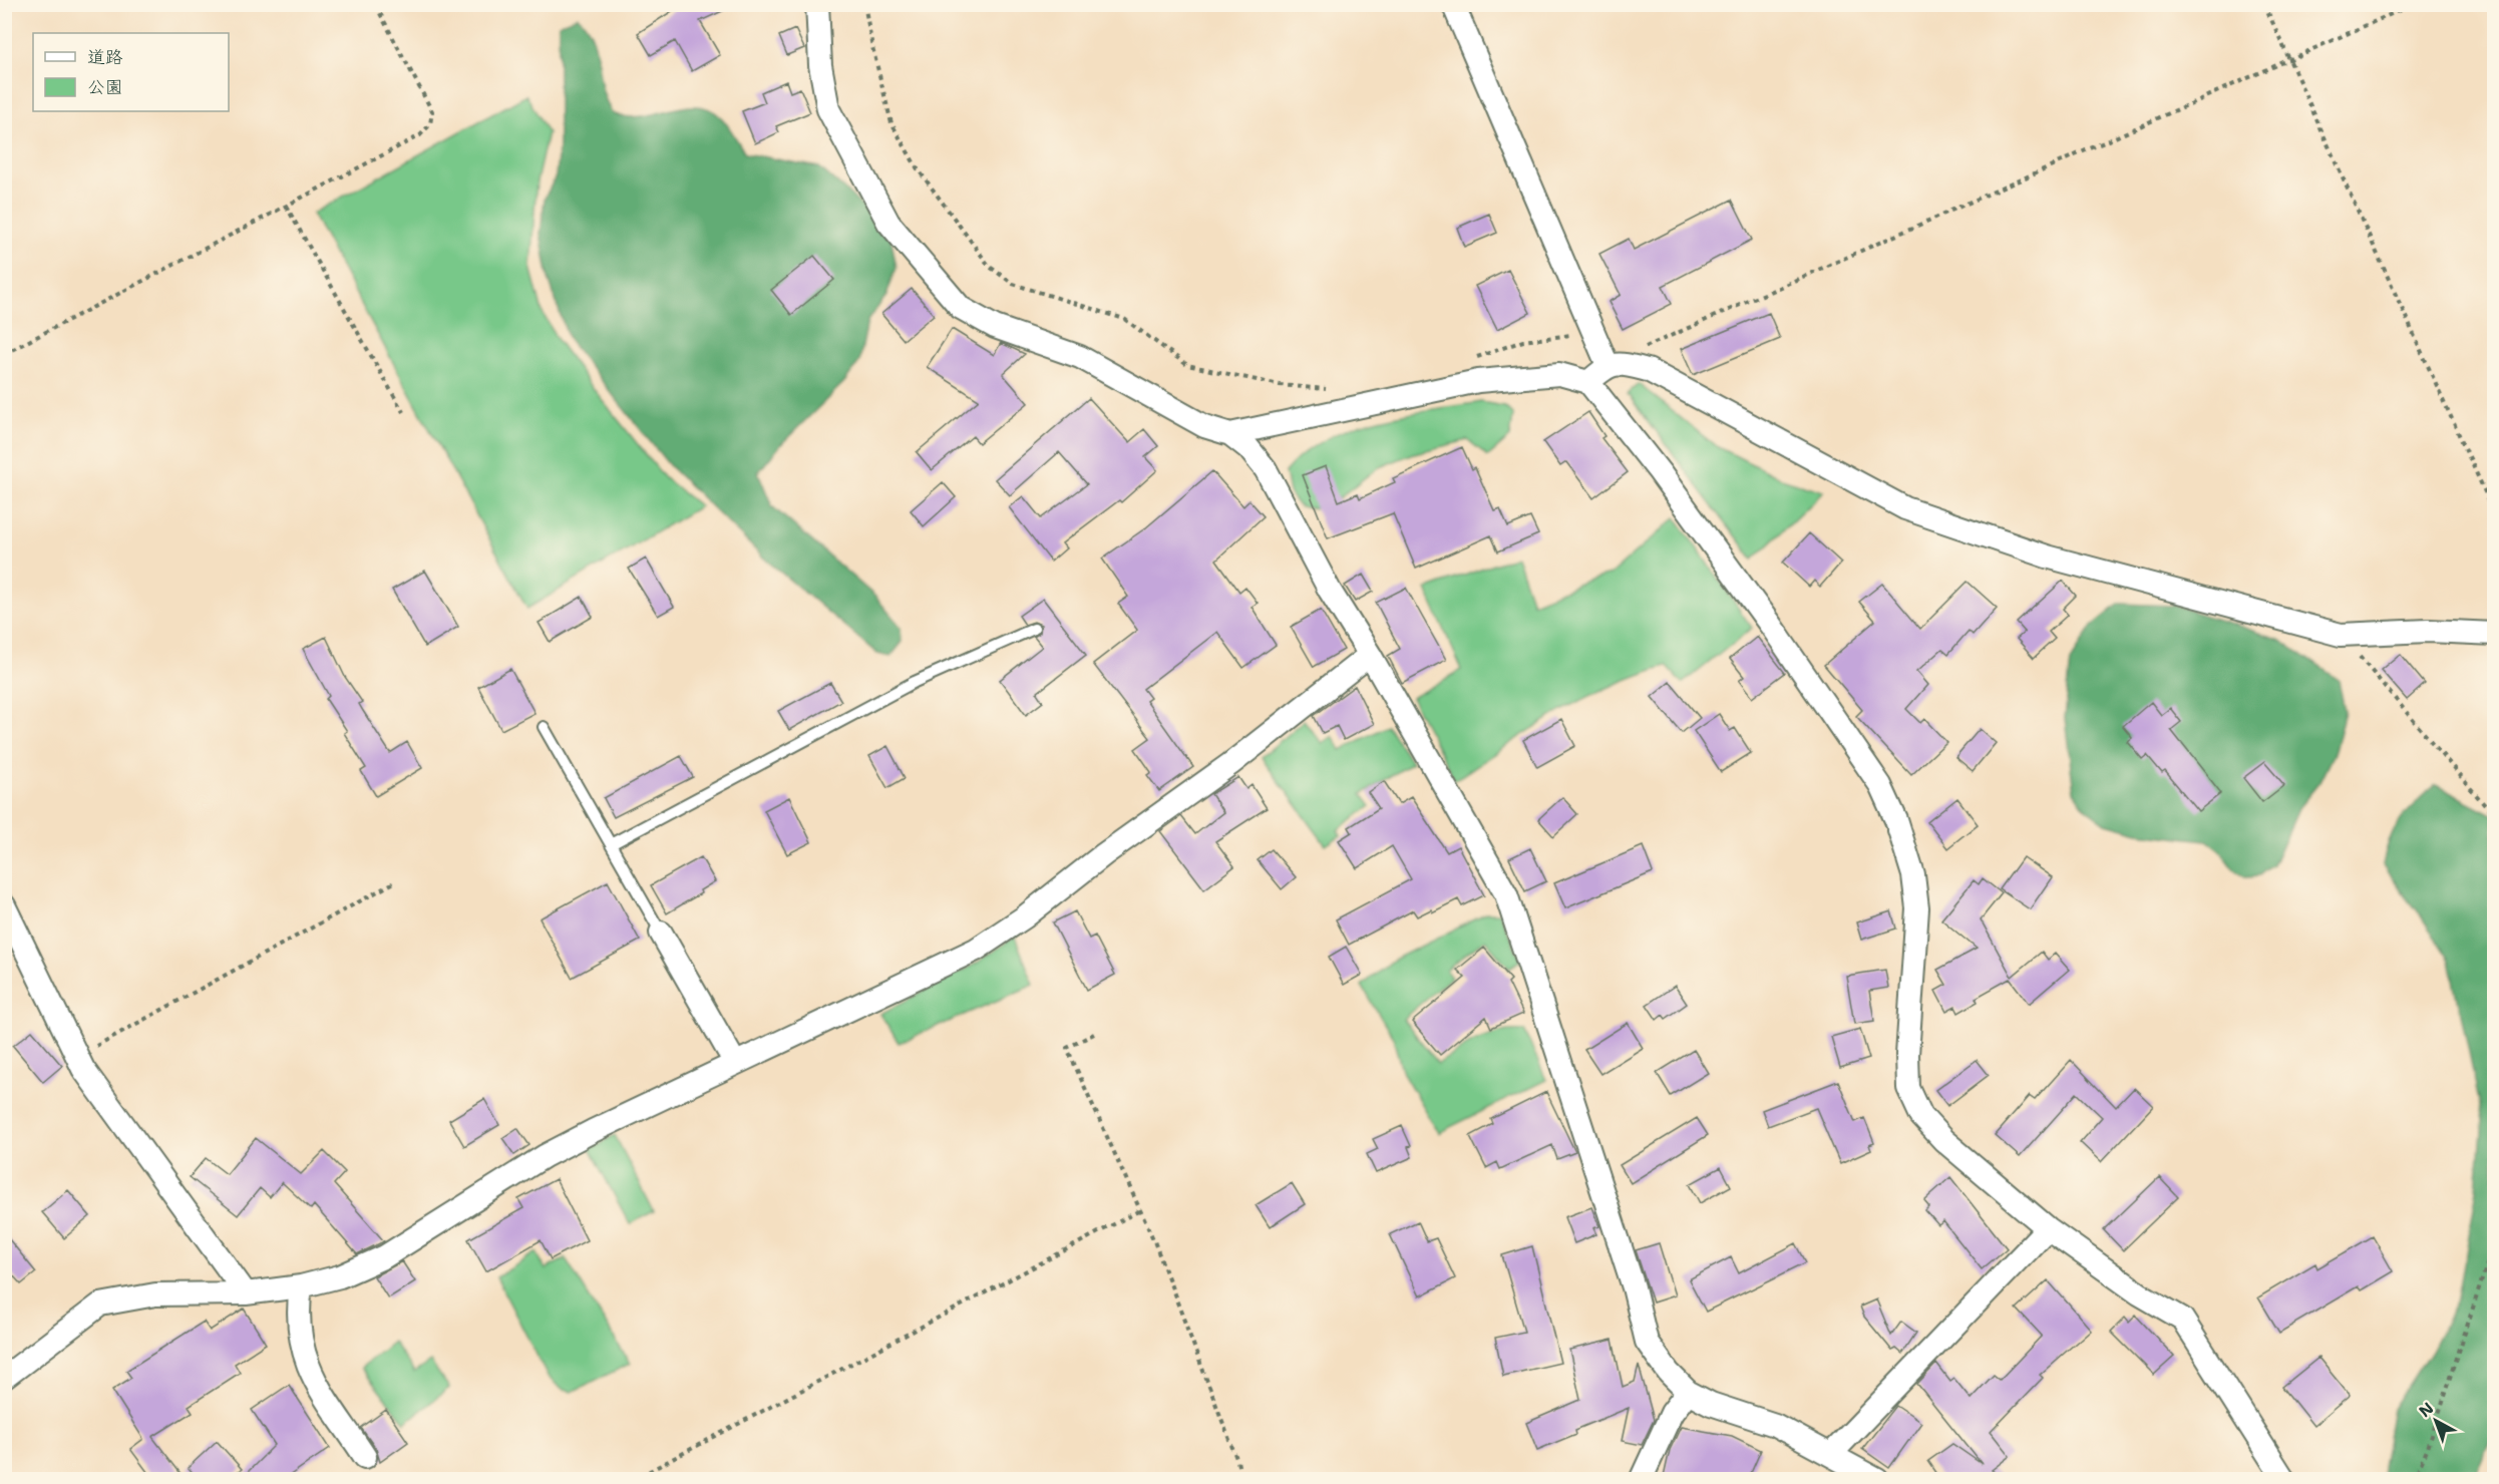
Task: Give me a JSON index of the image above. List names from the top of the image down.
{
  "legend": ["道路", "公園"],
  "north": "top left"
}
